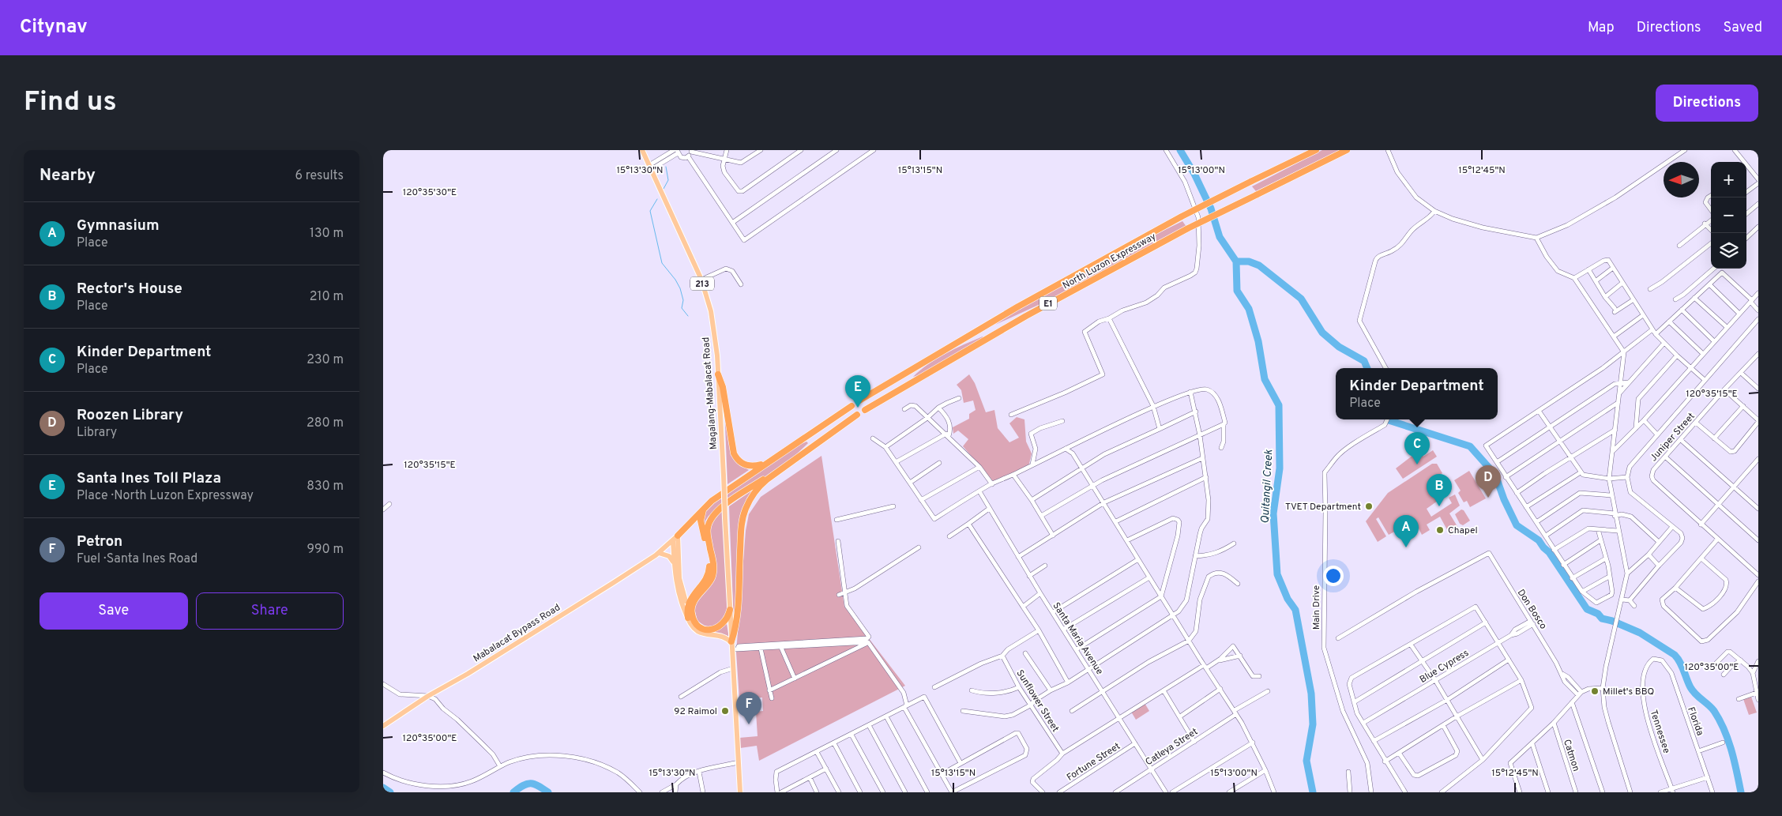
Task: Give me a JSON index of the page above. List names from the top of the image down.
{
  "streets": {
    "highway": ["North Luzon Expressway", "E1"],
    "main road": ["213", "Magalang-Mabalacat Road", "Mabalacat Bypass Road"],
    "street": [
      "Juniper Street",
      "Main Drive",
      "Don Bosco",
      "Santa Maria Avenue",
      "Blue Cypress",
      "Sunflower Street",
      "Florida",
      "Tennessee",
      "Catleya Street",
      "Catmon",
      "Fortune Street"
    ]
  },
  "crossings": [
    ["213", "Magalang-Mabalacat Road"],
    ["Don Bosco", "Blue Cypress"],
    ["Santa Maria Avenue", "Catleya Street"],
    ["Santa Maria Avenue", "Fortune Street"],
    ["Florida", "Tennessee"]
  ],
  "water": ["Quitangil Creek"],
  "places": [
    "TVET Department",
    "Chapel",
    "Millet's BBQ",
    "92 Raimol"
  ],
  "north": "left",
  "page": {
    "header": "Citynav",
    "nav": ["Map", "Directions", "Saved"],
    "buttons": [
      "Directions",
      ["Save", "Share"]
    ],
    "title": "Find us",
    "heading": ["Nearby", "6 results"],
    "map_buttons": ["+", "−"],
    "list": [
      {
        "mark": "A",
        "name": "Gymnasium",
        "note": "Place",
        "value": "130 m"
      },
      {
        "mark": "B",
        "name": "Rector's House",
        "note": "Place",
        "value": "210 m"
      },
      {
        "mark": "C",
        "name": "Kinder Department",
        "note": "Place",
        "value": "230 m"
      },
      {
        "mark": "D",
        "name": "Roozen Library",
        "note": "Library",
        "value": "280 m"
      },
      {
        "mark": "E",
        "name": "Santa Ines Toll Plaza",
        "note": "Place · North Luzon Expressway",
        "value": "830 m"
      },
      {
        "mark": "F",
        "name": "Petron",
        "note": "Fuel · Santa Ines Road",
        "value": "990 m"
      }
    ],
    "popup": ["Kinder Department", "Place"],
    "pins": [
      "E",
      "C",
      "D",
      "B",
      "A",
      "F"
    ]
  },
  "coordinates": [
    "15°13'30\"N",
    "15°13'15\"N",
    "15°13'00\"N",
    "15°12'45\"N",
    "120°35'30\"E",
    "120°35'15\"E",
    "120°35'00\"E"
  ]
}
